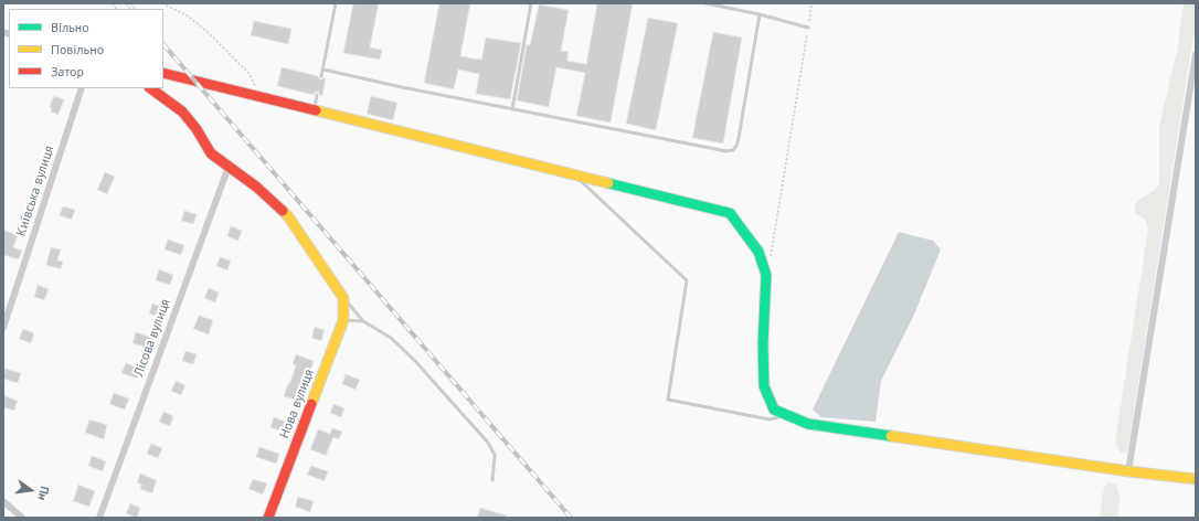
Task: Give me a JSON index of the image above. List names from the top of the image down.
{
  "streets": {
    "street": ["Київська вулиця", "Лісова вулиця", "Нова вулиця"]
  },
  "legend": ["Вільно", "Повільно", "Затор"],
  "north": "right"
}
